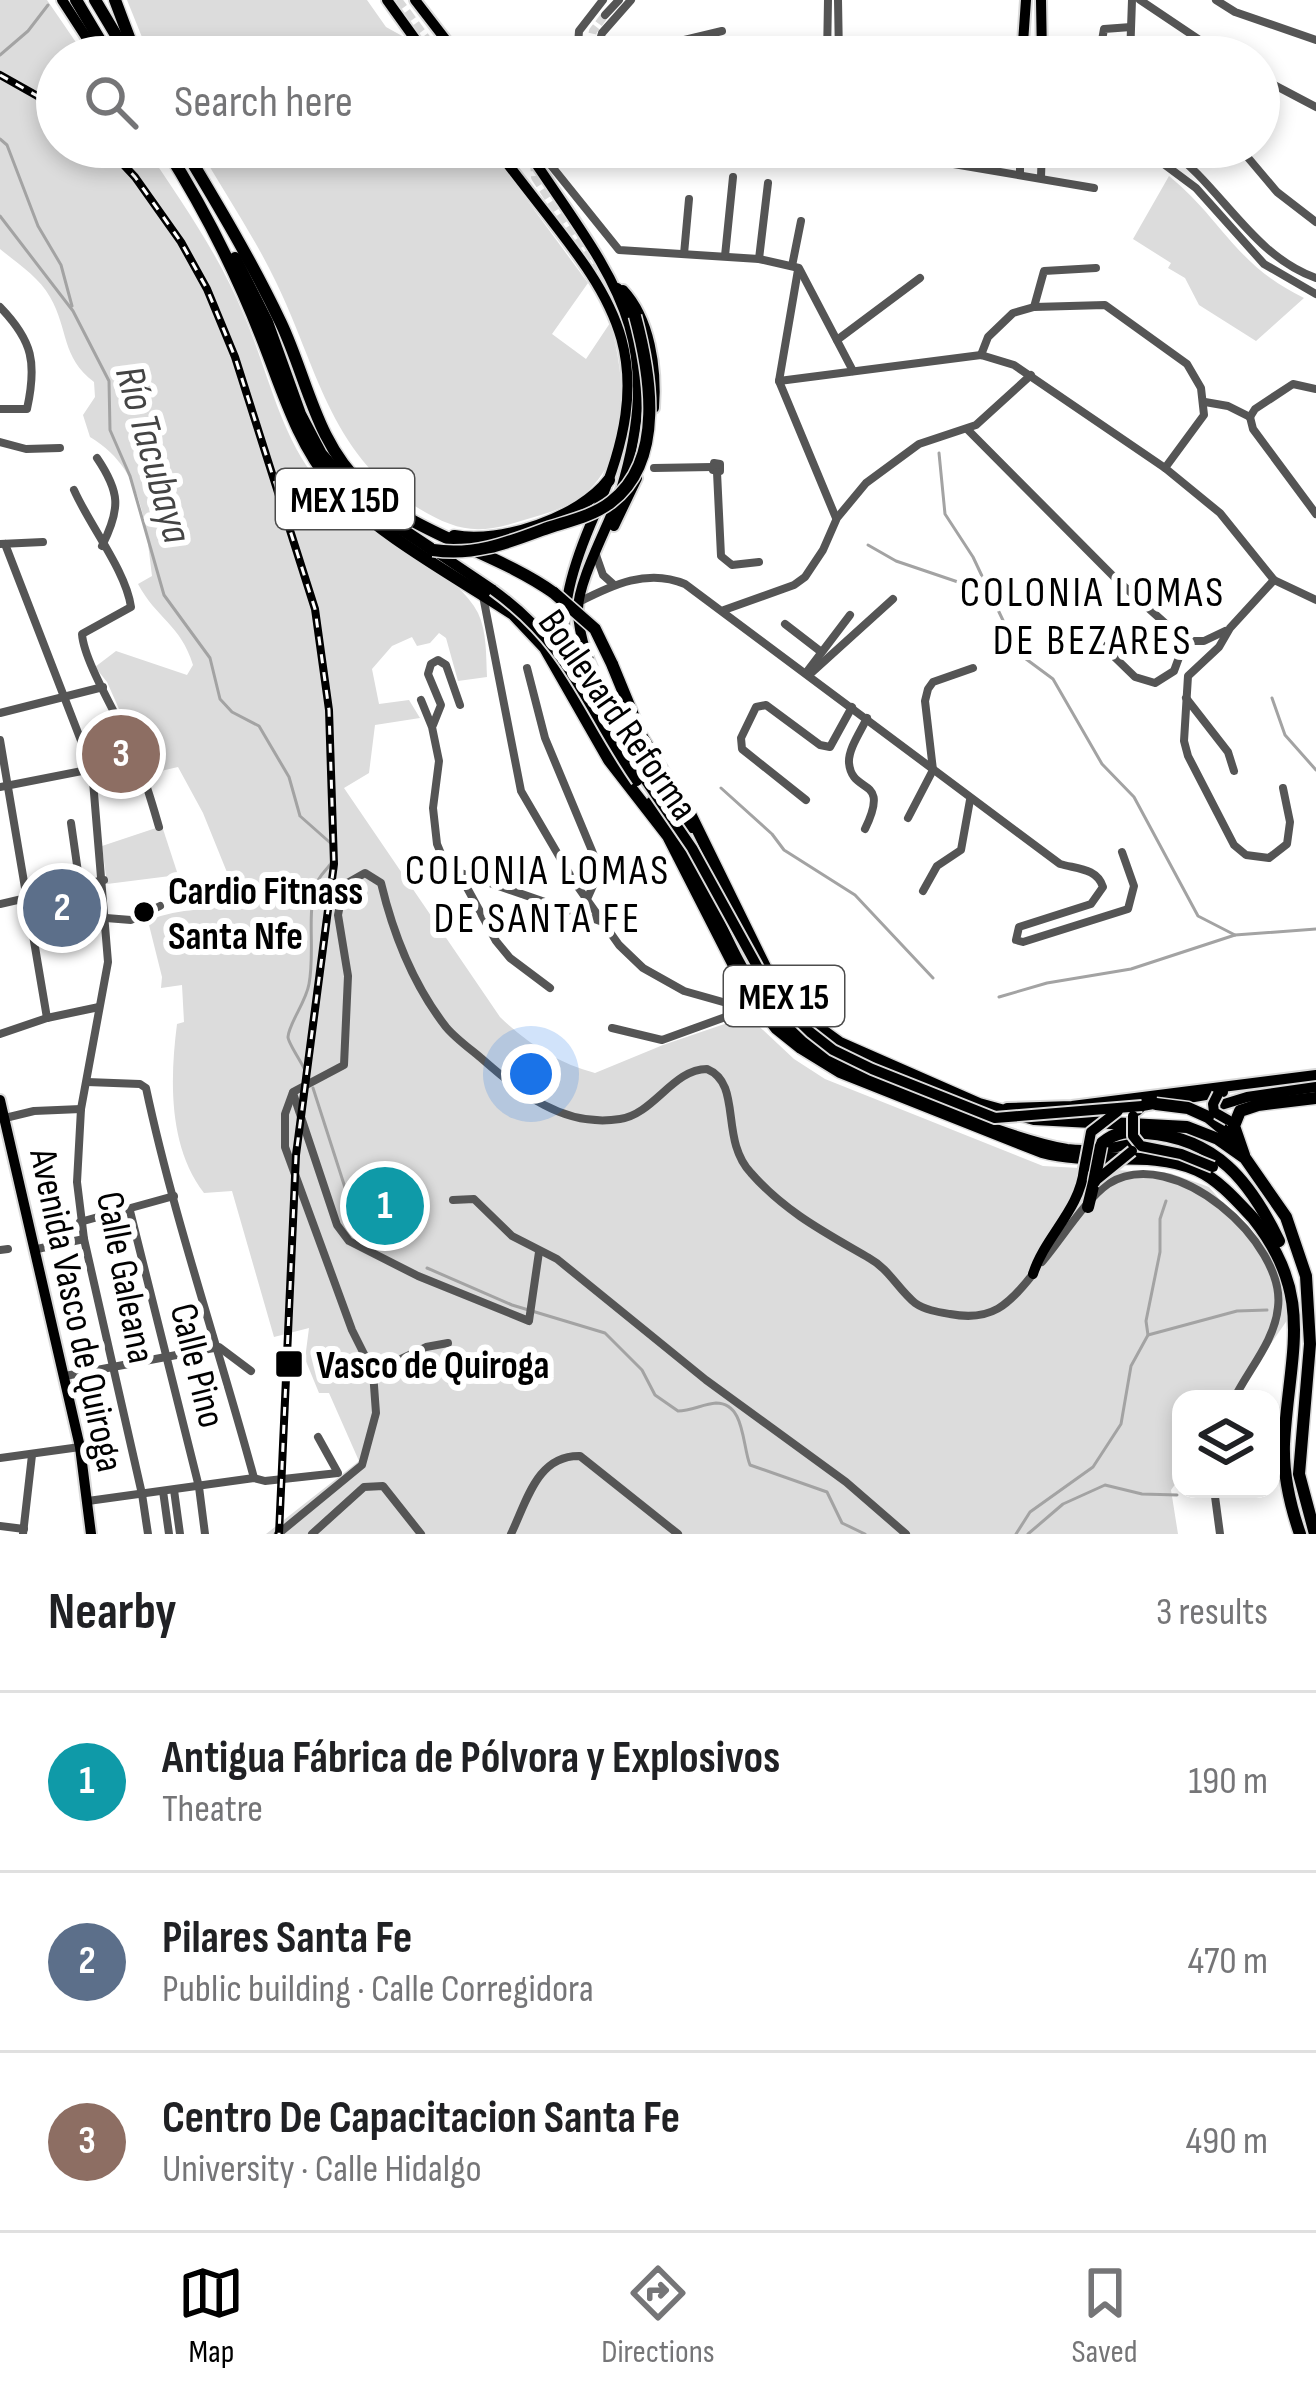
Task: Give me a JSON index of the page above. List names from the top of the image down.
{
  "streets": {
    "highway": ["MEX 15D", "Boulevard Reforma", "MEX 15"],
    "main road": ["Avenida Vasco de Quiroga"],
    "street": ["Calle Galeana", "Calle Pino"]
  },
  "crossings": [
    ["Boulevard Reforma", "MEX 15"]
  ],
  "districts": ["COLONIA LOMAS DE BEZARES", "COLONIA LOMAS DE SANTA FE"],
  "water": ["Río Tacubaya"],
  "places": {
    "other": ["Cardio Fitnass Santa Nfe"],
    "transit": ["Vasco de Quiroga"]
  },
  "page": {
    "search": "Search here",
    "pins": ["3", "2", "1"],
    "heading": ["Nearby", "3 results"],
    "list": [
      {
        "mark": "1",
        "name": "Antigua Fábrica de Pólvora y Explosivos",
        "note": "Theatre",
        "value": "190 m"
      },
      {
        "mark": "2",
        "name": "Pilares Santa Fe",
        "note": "Public building · Calle Corregidora",
        "value": "470 m"
      },
      {
        "mark": "3",
        "name": "Centro De Capacitacion Santa Fe",
        "note": "University · Calle Hidalgo",
        "value": "490 m"
      }
    ],
    "nav": ["Map", "Directions", "Saved"]
  }
}
